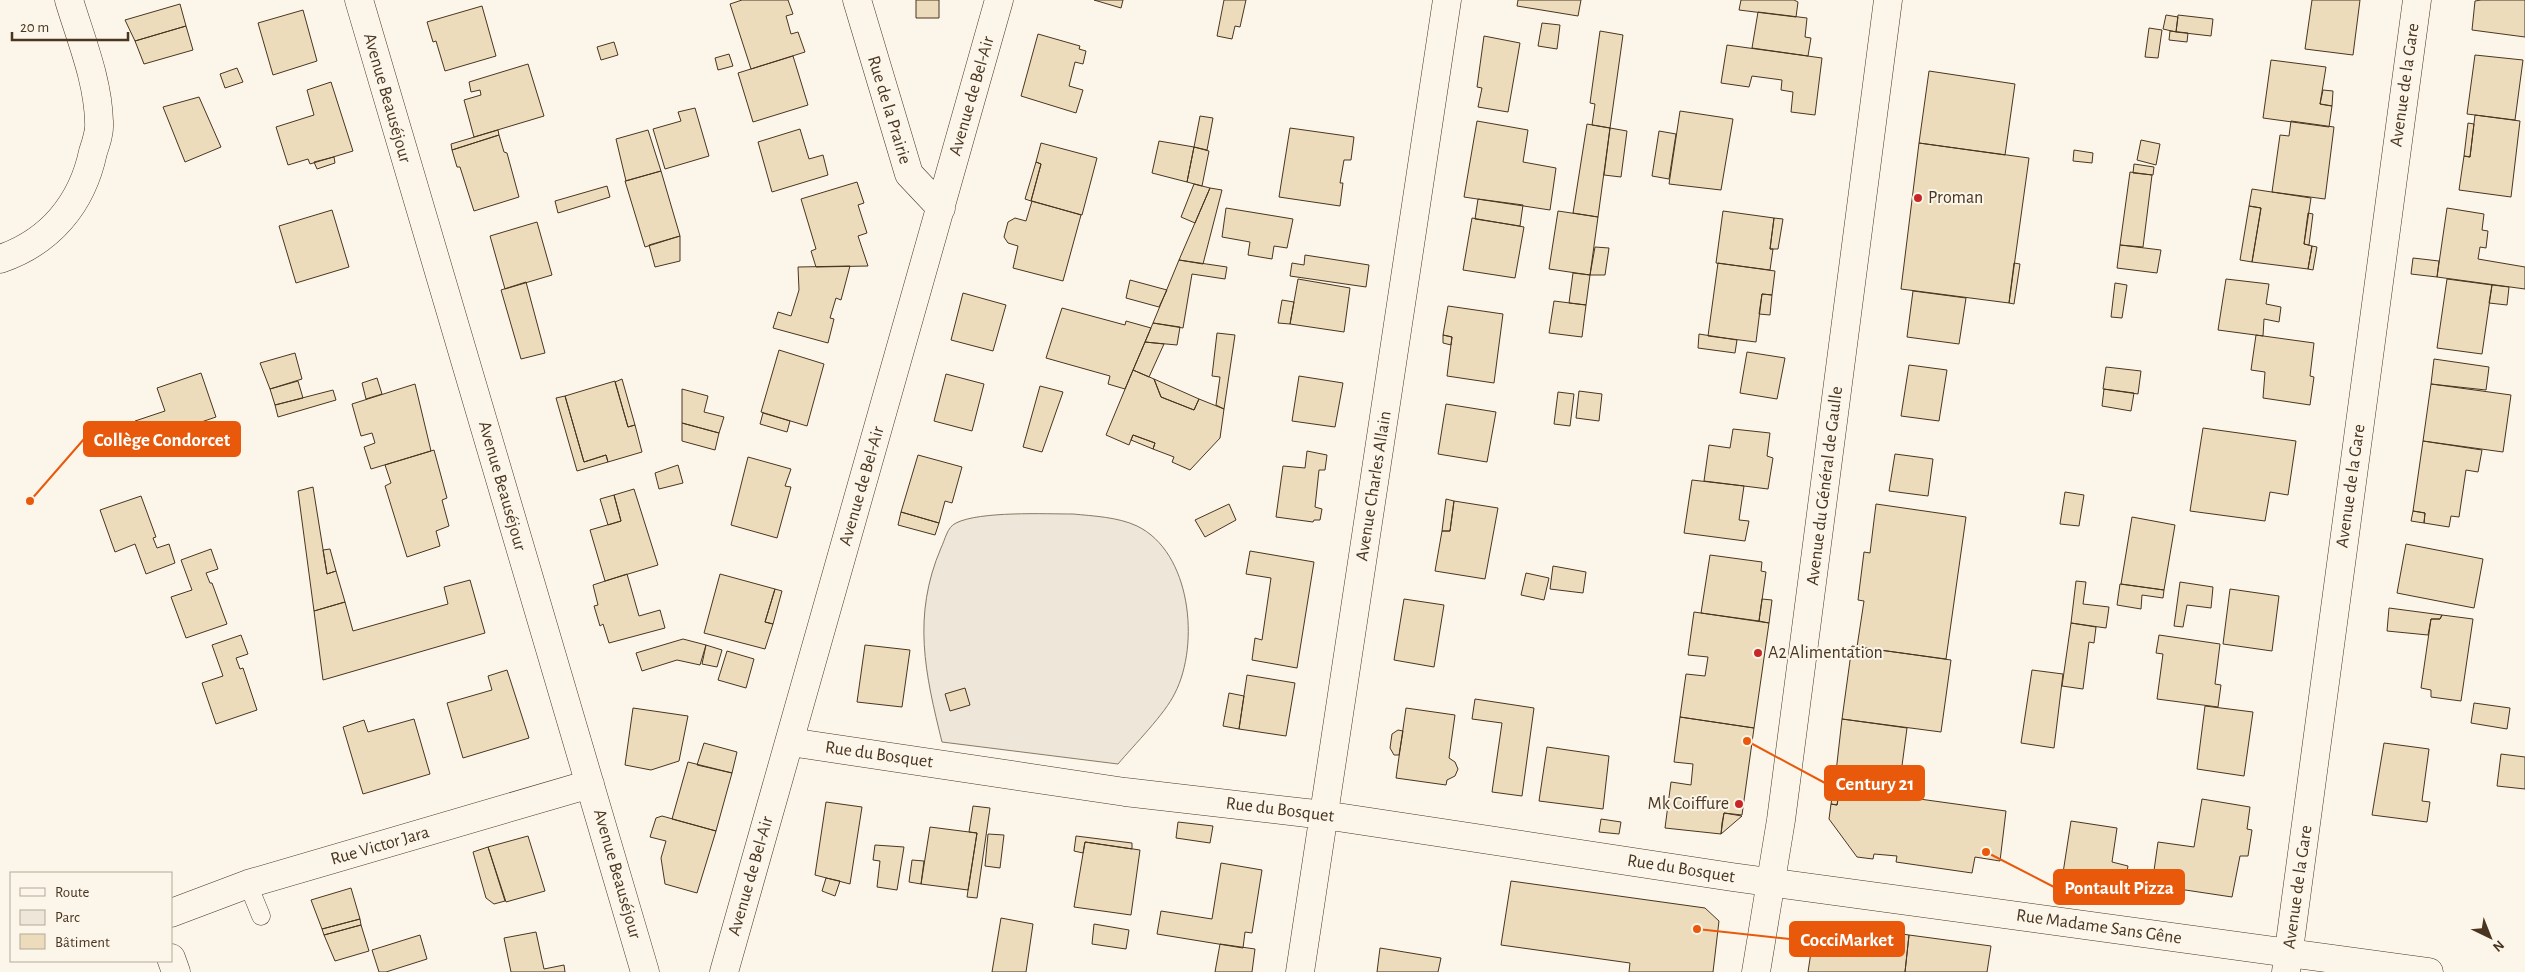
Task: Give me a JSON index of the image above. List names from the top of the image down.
{
  "streets": {
    "street": [
      "Avenue de la Gare",
      "Avenue de Bel-Air",
      "Avenue Beauséjour",
      "Rue de la Prairie",
      "Avenue Charles Allain",
      "Avenue du Général de Gaulle",
      "Rue du Bosquet",
      "Rue Victor Jara",
      "Rue Madame Sans Gêne"
    ]
  },
  "crossings": [
    ["Avenue de la Gare", "Rue Madame Sans Gêne"],
    ["Avenue de Bel-Air", "Rue de la Prairie"],
    ["Avenue de Bel-Air", "Rue du Bosquet"],
    ["Avenue Beauséjour", "Rue Victor Jara"],
    ["Avenue Charles Allain", "Rue du Bosquet"],
    ["Avenue du Général de Gaulle", "Rue du Bosquet"],
    ["Avenue du Général de Gaulle", "Rue Madame Sans Gêne"],
    ["Rue du Bosquet", "Rue Madame Sans Gêne"]
  ],
  "places": [
    "Proman",
    "Collège Condorcet",
    "A2 Alimentation",
    "Century 21",
    "Mk Coiffure",
    "Pontault Pizza",
    "CocciMarket"
  ],
  "legend": ["Route", "Parc", "Bâtiment"],
  "scale_bar": "20 m",
  "north": "bottom right"
}
